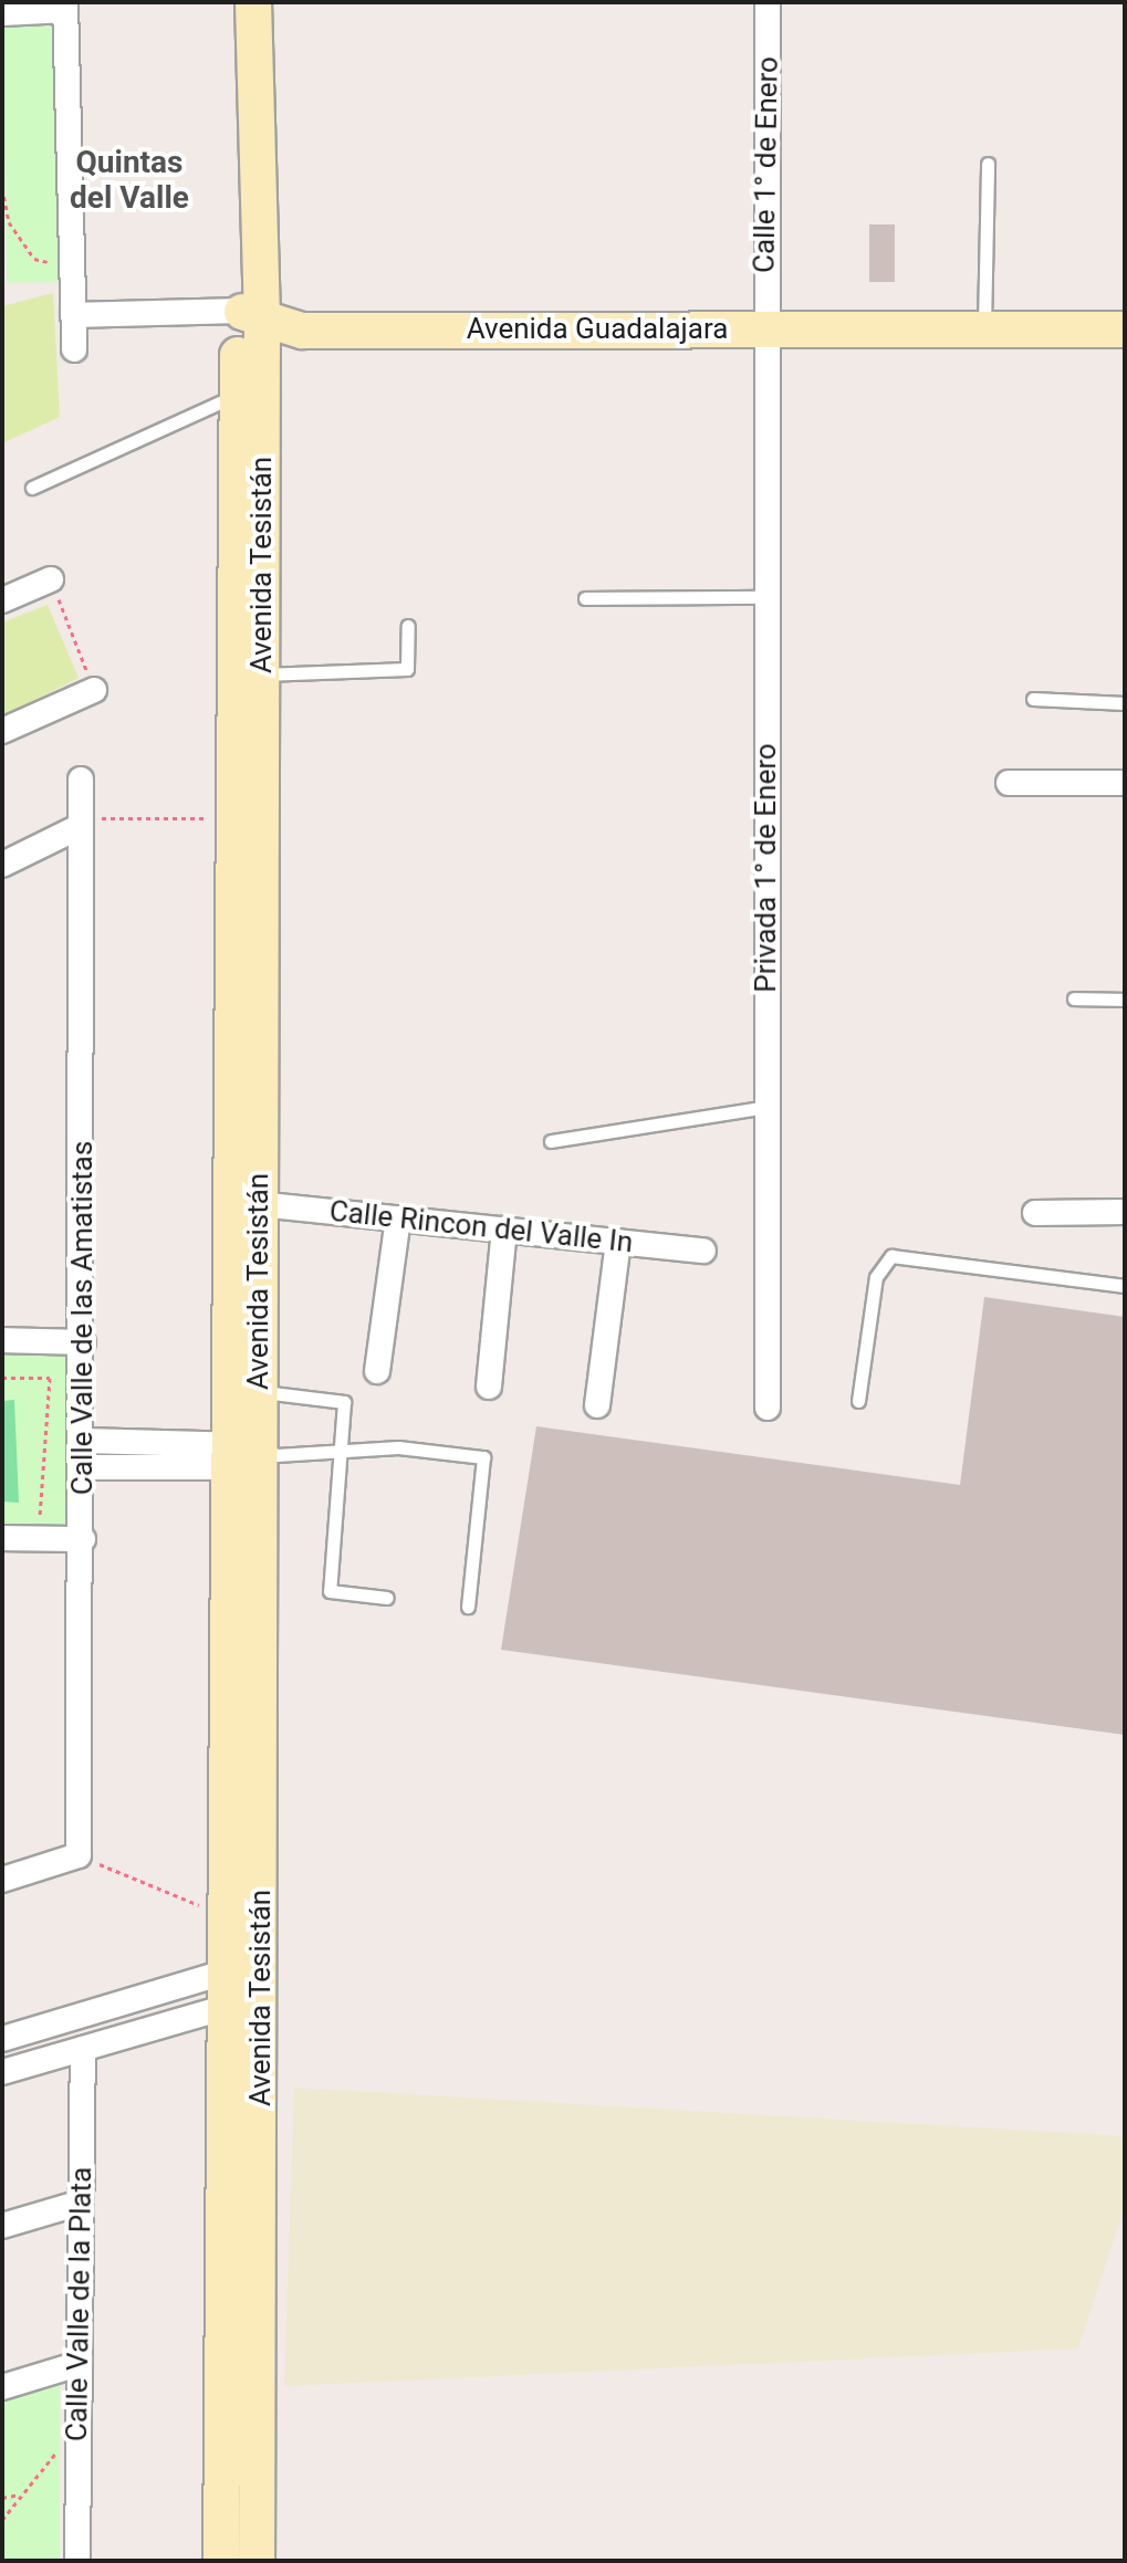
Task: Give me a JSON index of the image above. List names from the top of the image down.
{
  "streets": {
    "street": [
      "Calle 1° de Enero",
      "Avenida Guadalajara",
      "Avenida Tesistán",
      "Privada 1° de Enero",
      "Calle Rincon del Valle In",
      "Calle Valle de las Amatistas",
      "Calle Valle de la Plata"
    ]
  },
  "crossings": [
    ["Calle 1° de Enero", "Avenida Guadalajara"],
    ["Calle 1° de Enero", "Privada 1° de Enero"],
    ["Avenida Guadalajara", "Avenida Tesistán"],
    ["Avenida Guadalajara", "Privada 1° de Enero"],
    ["Avenida Tesistán", "Calle Rincon del Valle In"]
  ],
  "districts": ["Quintas del Valle"]
}
